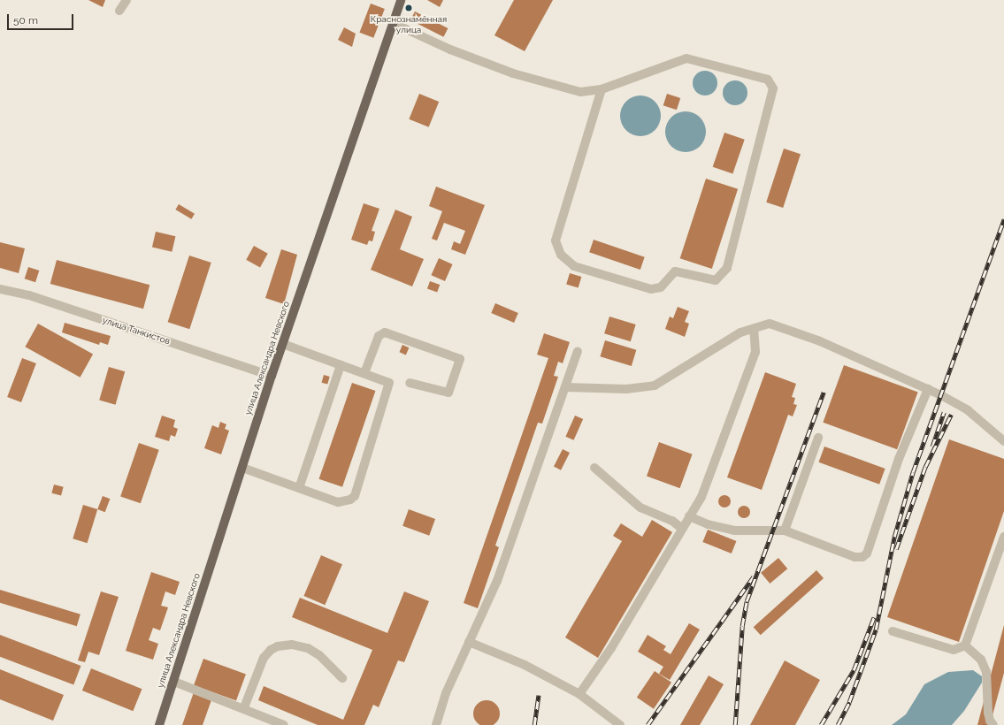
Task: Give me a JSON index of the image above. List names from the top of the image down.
{
  "streets": {
    "main road": ["улица Александра Невского"],
    "street": ["улица Танкистов"]
  },
  "crossings": [
    ["улица Танкистов", "улица Александра Невского"]
  ],
  "places": ["Краснознамённая улица"],
  "scale_bar": "50 m"
}
